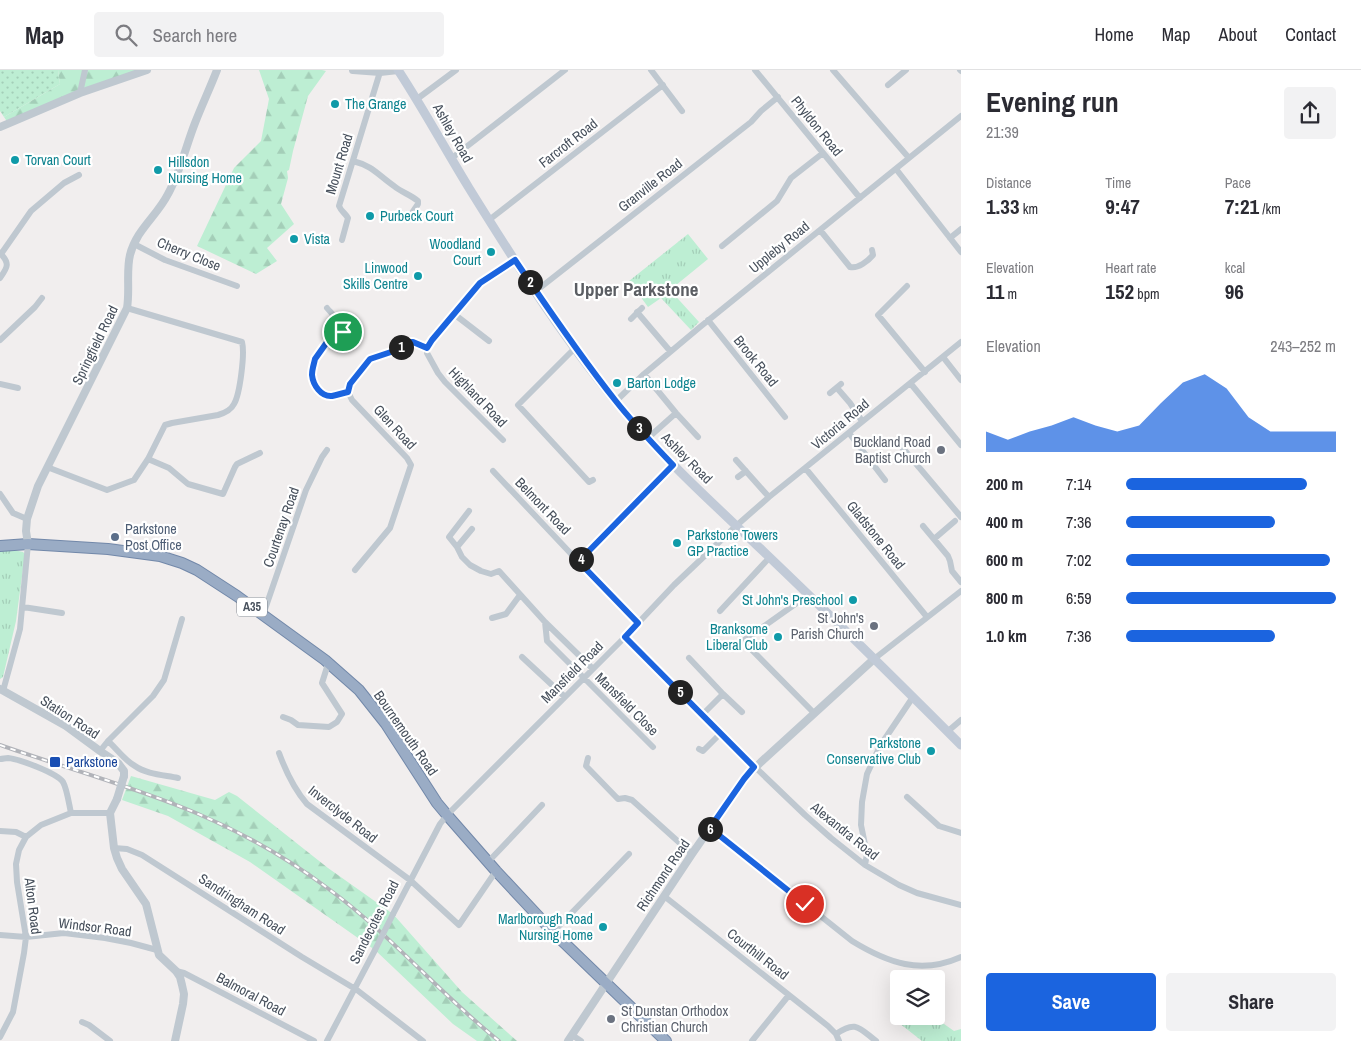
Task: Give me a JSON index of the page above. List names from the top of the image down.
{
  "streets": {
    "highway": ["A35", "Bournemouth Road"],
    "main road": ["Ashley Road"],
    "street": [
      "Phyldon Road",
      "Farcroft Road",
      "Mount Road",
      "Granville Road",
      "Uppleby Road",
      "Cherry Close",
      "Springfield Road",
      "Brook Road",
      "Highland Road",
      "Victoria Road",
      "Glen Road",
      "Belmont Road",
      "Courtenay Road",
      "Gladstone Road",
      "Mansfield Road",
      "Mansfield Close",
      "Station Road",
      "Inverclyde Road",
      "Alexandra Road",
      "Richmond Road",
      "Sandringham Road",
      "Alton Road",
      "Sandecotes Road",
      "Windsor Road",
      "Courthill Road",
      "Balmoral Road"
    ]
  },
  "crossings": [
    ["Phyldon Road", "Granville Road"],
    ["Phyldon Road", "Uppleby Road"],
    ["Ashley Road", "Farcroft Road"],
    ["Ashley Road", "Granville Road"],
    ["Ashley Road", "Uppleby Road"],
    ["Ashley Road", "Victoria Road"],
    ["Ashley Road", "Mansfield Road"],
    ["Ashley Road", "Richmond Road"],
    ["Uppleby Road", "Brook Road"],
    ["Cherry Close", "Springfield Road"],
    ["Victoria Road", "Gladstone Road"],
    ["Victoria Road", "Mansfield Road"],
    ["Belmont Road", "Mansfield Road"],
    ["Courtenay Road", "Bournemouth Road"],
    ["A35", "Bournemouth Road"],
    ["Mansfield Road", "Mansfield Close"],
    ["Mansfield Road", "Bournemouth Road"],
    ["Mansfield Road", "Alexandra Road"],
    ["Mansfield Road", "Sandecotes Road"],
    ["Bournemouth Road", "Inverclyde Road"],
    ["Bournemouth Road", "Richmond Road"],
    ["Bournemouth Road", "Sandecotes Road"],
    ["Inverclyde Road", "Sandecotes Road"],
    ["Alexandra Road", "Richmond Road"],
    ["Richmond Road", "Courthill Road"],
    ["Sandringham Road", "Sandecotes Road"],
    ["Alton Road", "Windsor Road"]
  ],
  "districts": ["Upper Parkstone"],
  "places": {
    "other": [
      "The Grange",
      "Torvan Court",
      "Hillsdon Nursing Home",
      "Purbeck Court",
      "Vista",
      "Woodland Court",
      "Linwood Skills Centre",
      "Barton Lodge",
      "Buckland Road Baptist Church",
      "Parkstone Post Office",
      "Parkstone Towers GP Practice",
      "St John's Preschool",
      "St John's Parish Church",
      "Branksome Liberal Club",
      "Parkstone Conservative Club",
      "Marlborough Road Nursing Home",
      "St Dunstan Orthodox Christian Church"
    ],
    "transit": ["Parkstone"]
  },
  "page": {
    "header": "Map",
    "search": "Search here",
    "nav": [
      "Home",
      "Map",
      "About",
      "Contact"
    ],
    "heading": ["Evening run", "21:39"],
    "stats": [
      ["Distance", "1.33 km"],
      ["Time", "9:47"],
      ["Pace", "7:21 /km"],
      ["Elevation", "11 m"],
      ["Heart rate", "152 bpm"],
      ["kcal", "96"]
    ],
    "pins": [
      "2",
      "1",
      "3",
      "4",
      "5",
      "6"
    ],
    "chart": ["Elevation", "243–252 m"],
    "list": [
      {
        "name": "200 m",
        "note": "7:14"
      },
      {
        "name": "400 m",
        "note": "7:36"
      },
      {
        "name": "600 m",
        "note": "7:02"
      },
      {
        "name": "800 m",
        "note": "6:59"
      },
      {
        "name": "1.0 km",
        "note": "7:36"
      }
    ],
    "buttons": ["Save", "Share"]
  }
}
